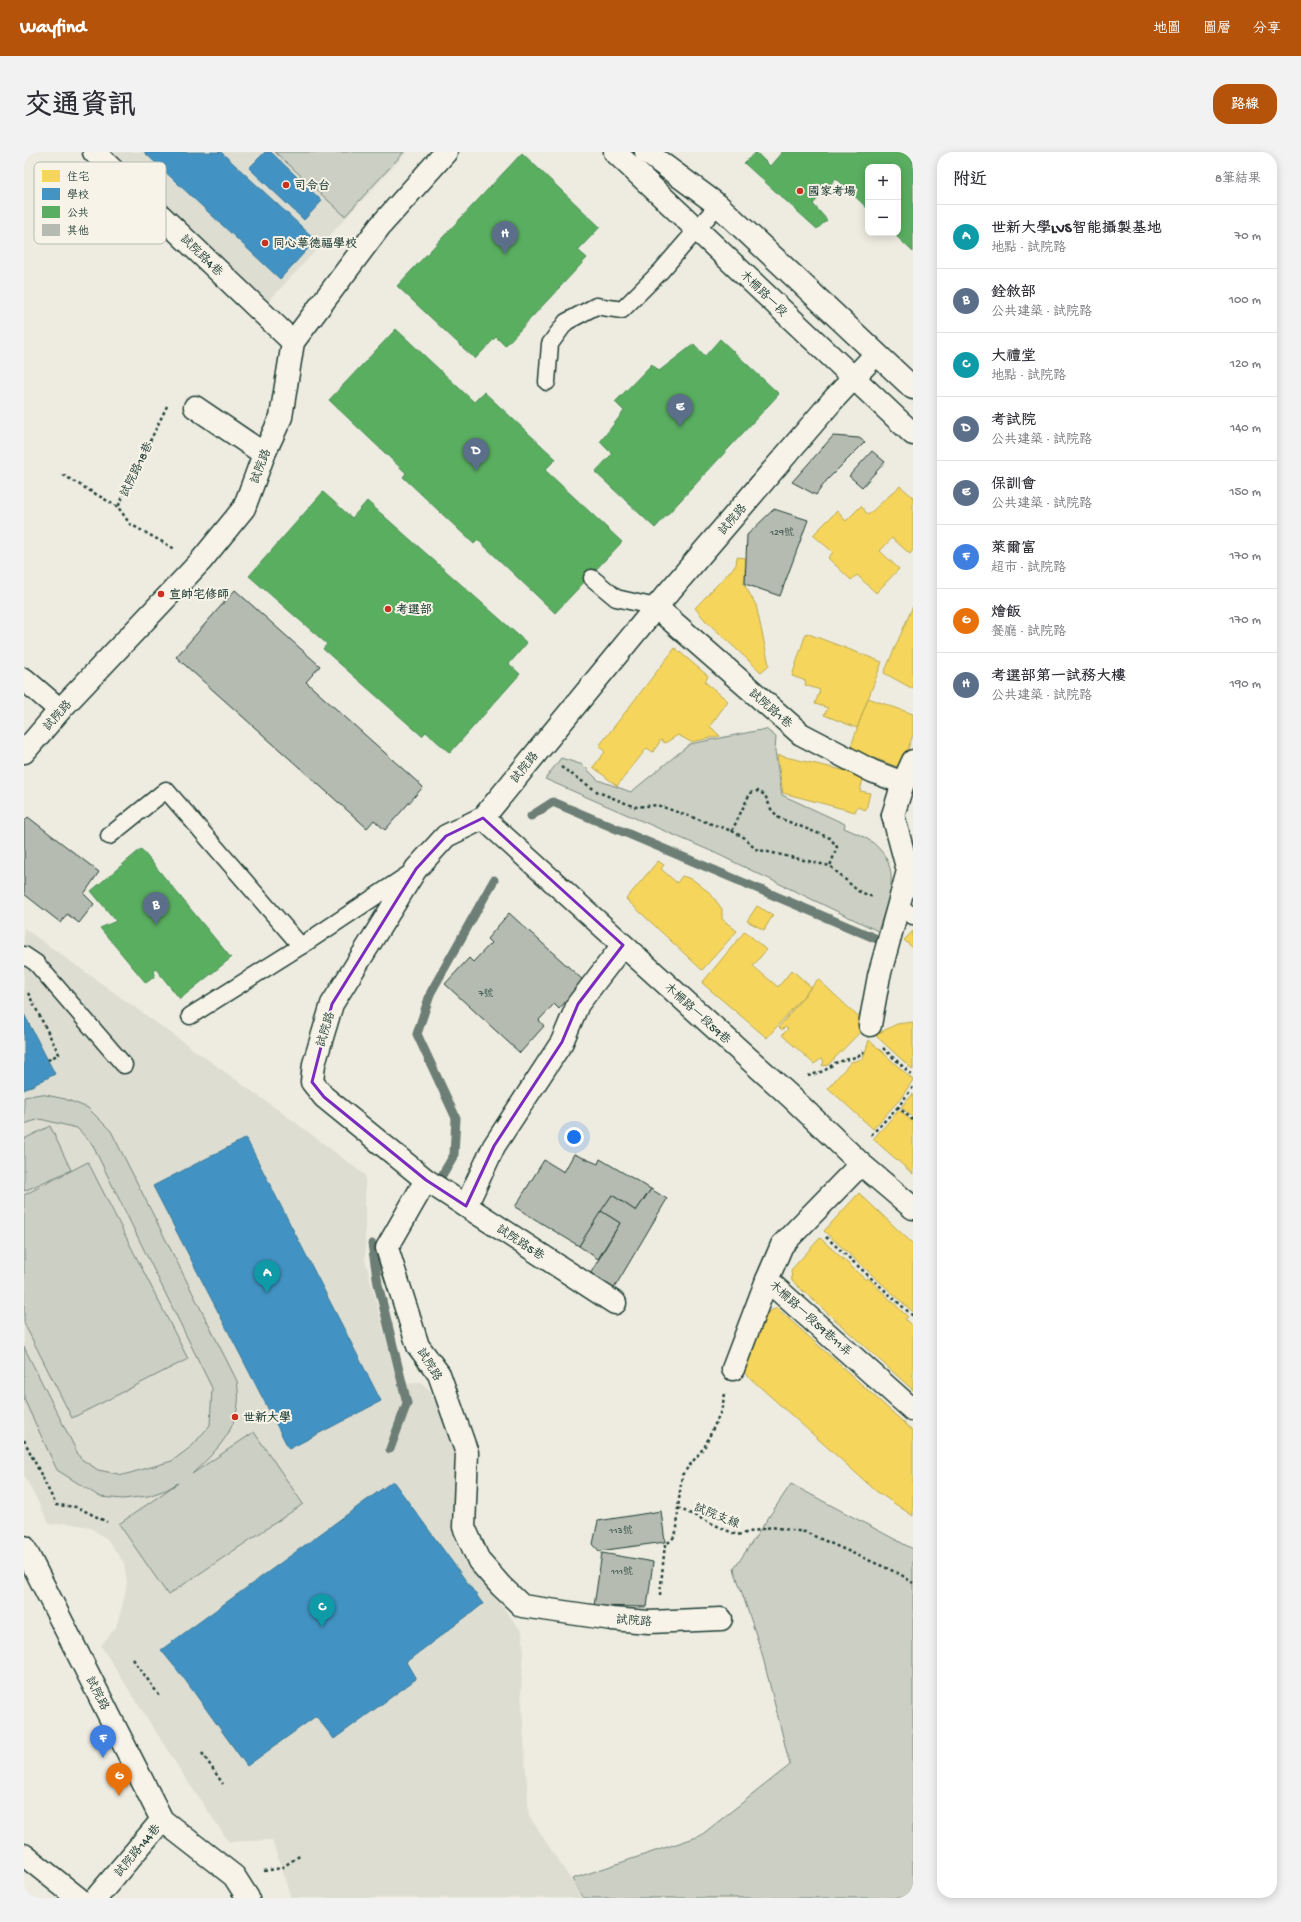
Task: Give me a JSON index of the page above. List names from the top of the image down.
{
  "streets": {
    "street": [
      "試院路4巷",
      "木柵路一段",
      "試院路",
      "試院路1巷",
      "木柵路一段59巷",
      "試院路5巷",
      "木柵路一段59巷11弄",
      "試院路144巷"
    ],
    "path": ["試院路18巷", "試院支線"]
  },
  "crossings": [
    ["試院路4巷", "試院路"],
    ["木柵路一段", "試院路"],
    ["試院路", "試院路18巷"],
    ["試院路", "試院路1巷"],
    ["試院路", "木柵路一段59巷"],
    ["試院路", "試院路5巷"],
    ["試院路", "試院路144巷"],
    ["木柵路一段59巷", "木柵路一段59巷11弄"]
  ],
  "places": [
    "司令台",
    "國家考場",
    "同心華德福學校",
    "宣帥宅修師",
    "考選部",
    "世新大學"
  ],
  "house_numbers": [
    "129號",
    "7號",
    "113號",
    "111號"
  ],
  "legend": [
    "住宅",
    "學校",
    "公共",
    "其他"
  ],
  "page": {
    "header": "Wayfind",
    "nav": ["地圖", "圖層", "分享"],
    "title": "交通資訊",
    "buttons": "路線",
    "heading": ["附近", "8筆結果"],
    "map_buttons": ["+", "−"],
    "list": [
      {
        "mark": "A",
        "name": "世新大學LVS智能攝製基地",
        "note": "地點 · 試院路",
        "value": "70 m"
      },
      {
        "mark": "B",
        "name": "銓敘部",
        "note": "公共建築 · 試院路",
        "value": "100 m"
      },
      {
        "mark": "C",
        "name": "大禮堂",
        "note": "地點 · 試院路",
        "value": "120 m"
      },
      {
        "mark": "D",
        "name": "考試院",
        "note": "公共建築 · 試院路",
        "value": "140 m"
      },
      {
        "mark": "E",
        "name": "保訓會",
        "note": "公共建築 · 試院路",
        "value": "150 m"
      },
      {
        "mark": "F",
        "name": "萊爾富",
        "note": "超市 · 試院路",
        "value": "170 m"
      },
      {
        "mark": "G",
        "name": "燴飯",
        "note": "餐廳 · 試院路",
        "value": "170 m"
      },
      {
        "mark": "H",
        "name": "考選部第一試務大樓",
        "note": "公共建築 · 試院路",
        "value": "190 m"
      }
    ],
    "pins": [
      "H",
      "E",
      "D",
      "B",
      "A",
      "C",
      "F",
      "G"
    ]
  }
}
